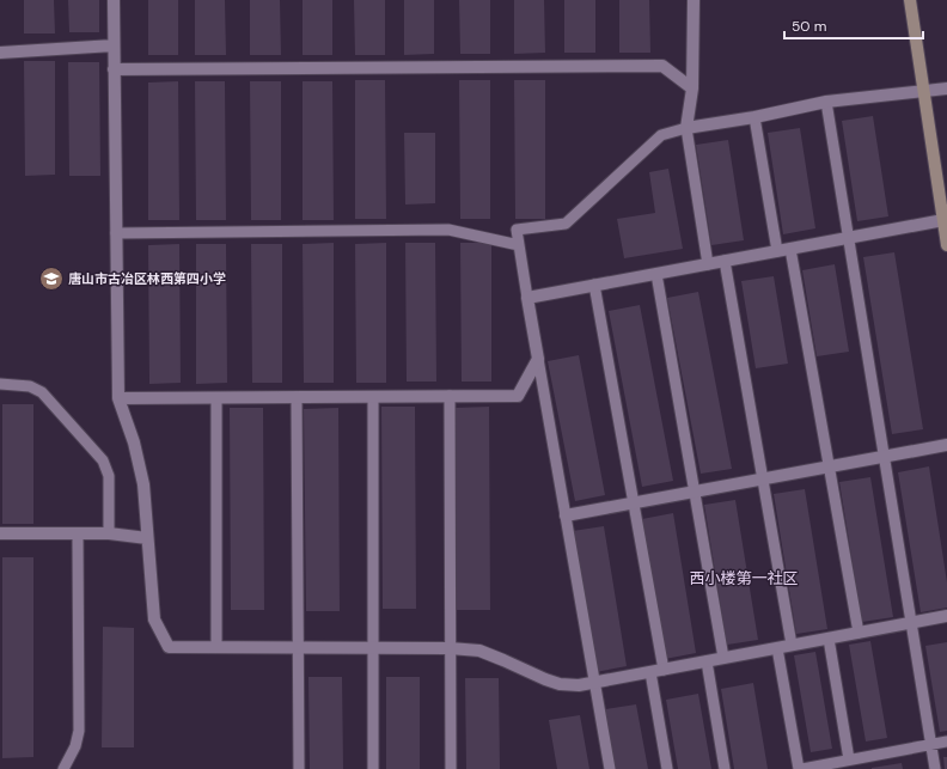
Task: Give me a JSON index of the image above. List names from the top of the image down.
{
  "districts": ["西小楼第一社区"],
  "places": {
    "school or university": ["唐山市古冶区林西第四小学"]
  },
  "scale_bar": "50 m"
}
